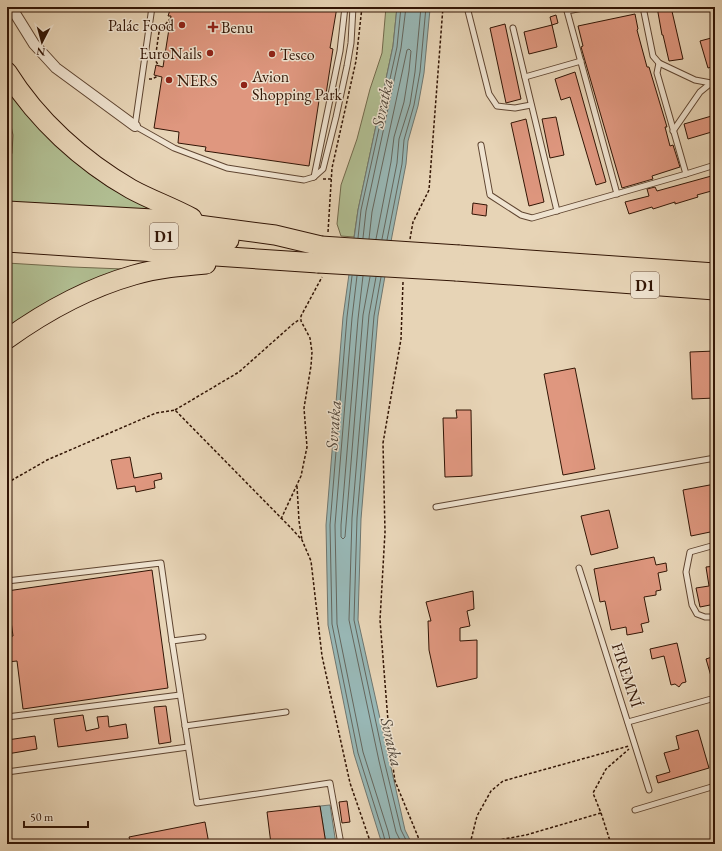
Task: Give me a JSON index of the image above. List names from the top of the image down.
{
  "streets": {
    "highway": ["D1"],
    "lane": ["FIREMNÍ"]
  },
  "water": ["Svratka"],
  "places": {
    "other": [
      "Palác Food",
      "EuroNails",
      "Tesco",
      "NERS",
      "Avion Shopping Park"
    ],
    "health": ["Benu"]
  },
  "scale_bar": "50 m",
  "north": "bottom"
}
